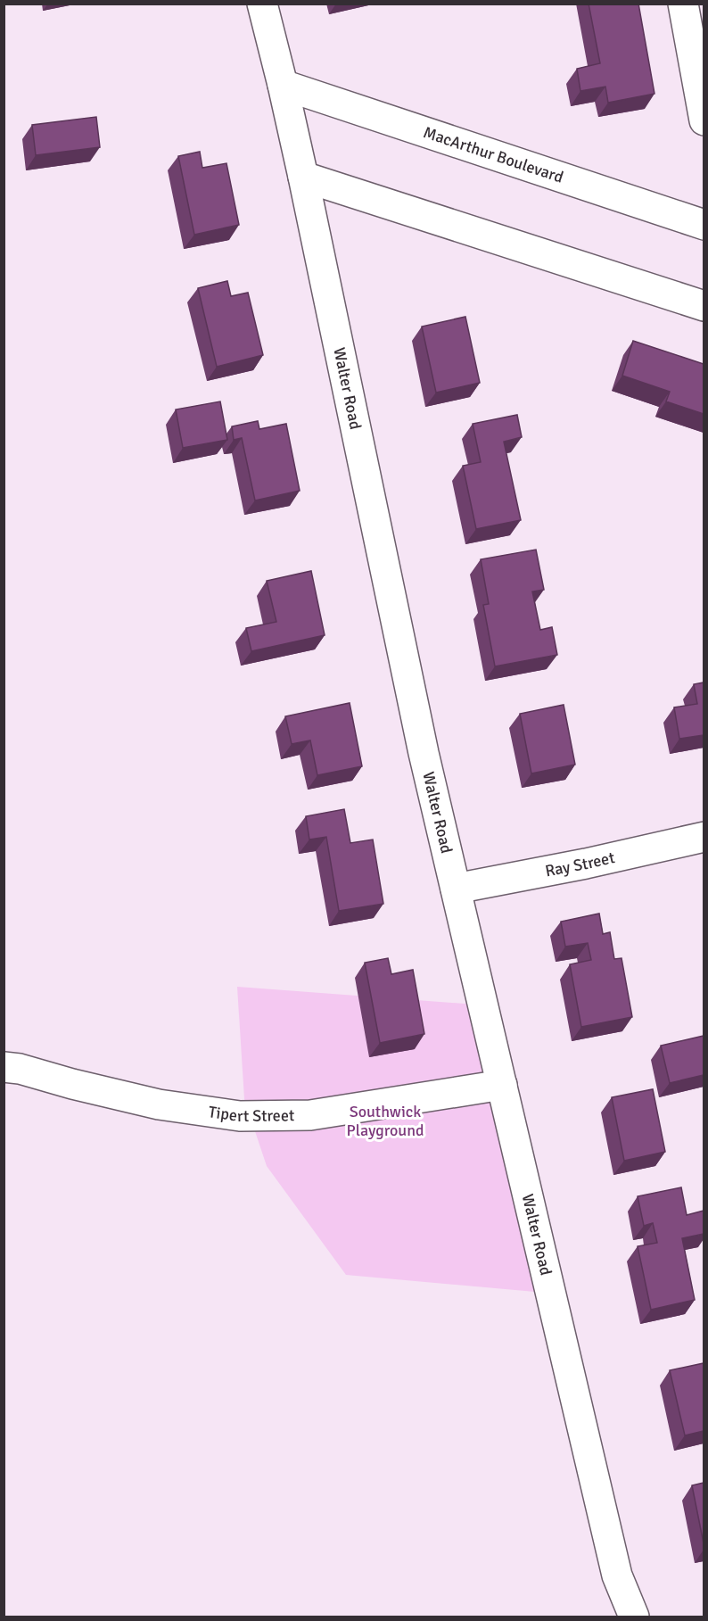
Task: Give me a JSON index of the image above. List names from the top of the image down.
{
  "streets": {
    "street": [
      "MacArthur Boulevard",
      "Walter Road",
      "Ray Street",
      "Tipert Street"
    ]
  },
  "crossings": [
    ["MacArthur Boulevard", "Walter Road"],
    ["Walter Road", "Ray Street"],
    ["Walter Road", "Tipert Street"]
  ],
  "parks": ["Southwick Playground"]
}
